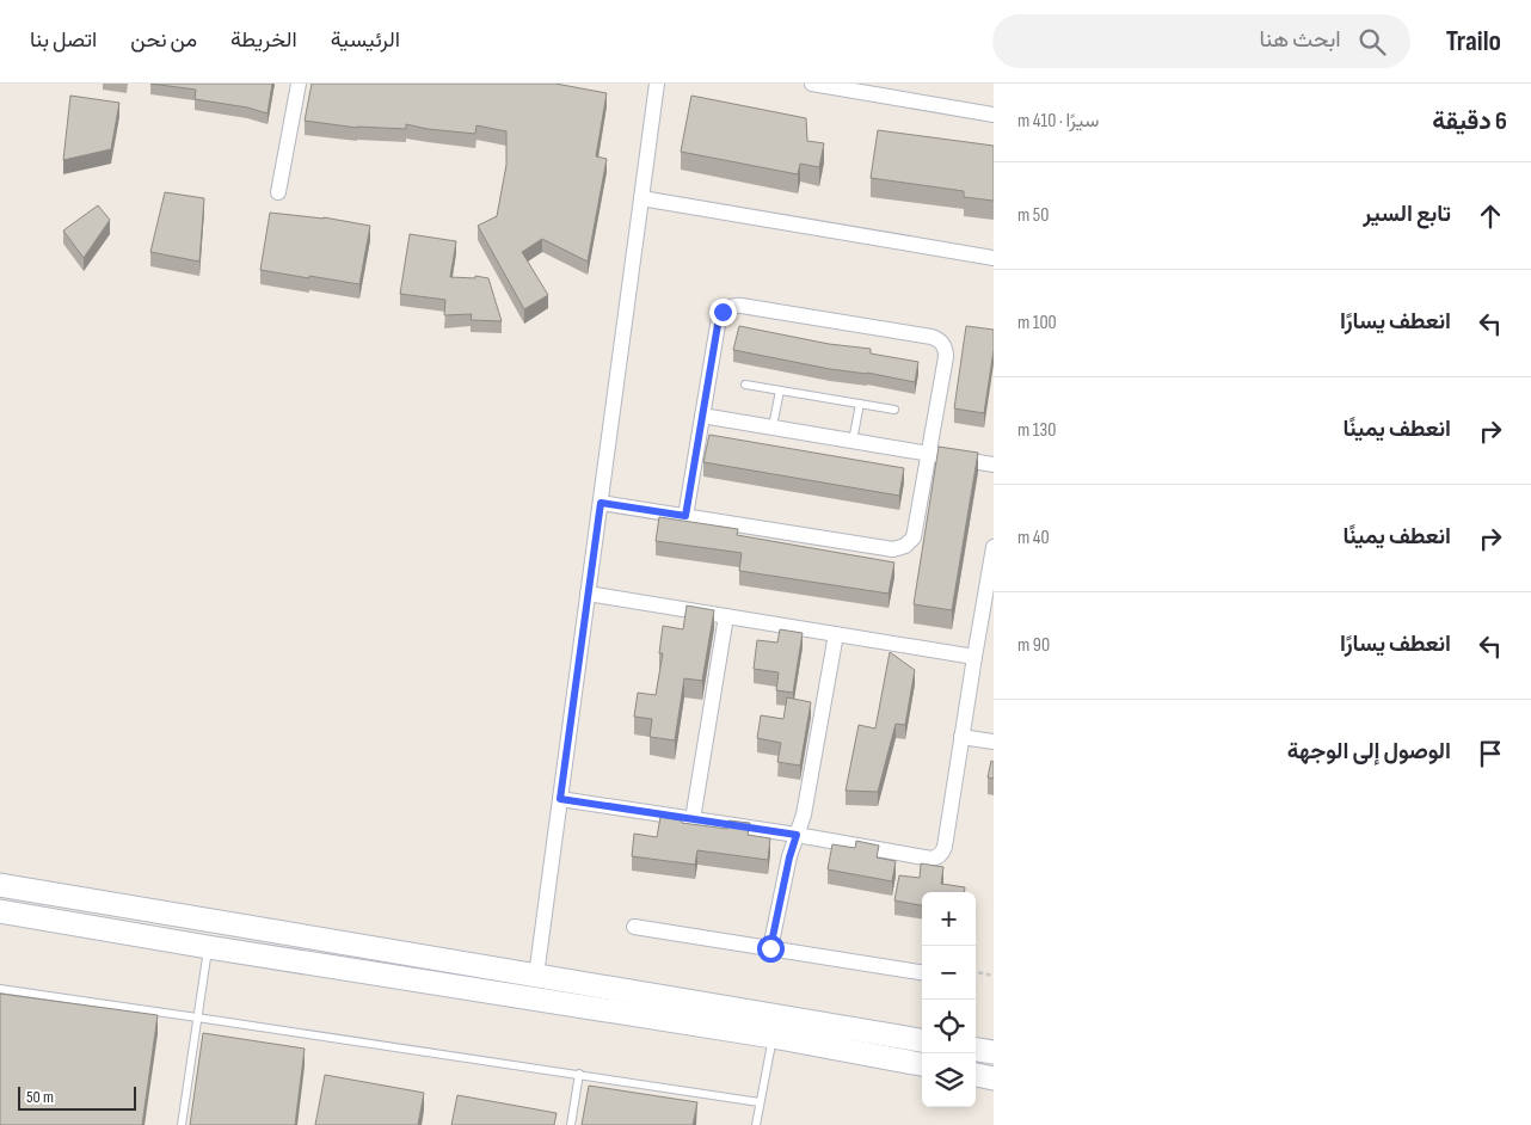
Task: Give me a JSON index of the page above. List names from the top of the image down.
{
  "scale_bar": "50 m",
  "page": {
    "header": "Trailo",
    "search": "ابحث هنا",
    "nav": [
      "الرئيسية",
      "الخريطة",
      "من نحن",
      "اتصل بنا"
    ],
    "heading": ["6 دقيقة", "سيرًا · 410 m"],
    "list": [
      ["تابع السير", "50 m"],
      ["انعطف يسارًا", "100 m"],
      ["انعطف يمينًا", "130 m"],
      ["انعطف يمينًا", "40 m"],
      ["انعطف يسارًا", "90 m"],
      "الوصول إلى الوجهة"
    ],
    "map_buttons": ["+", "−"],
    "scale": "50 m"
  }
}
